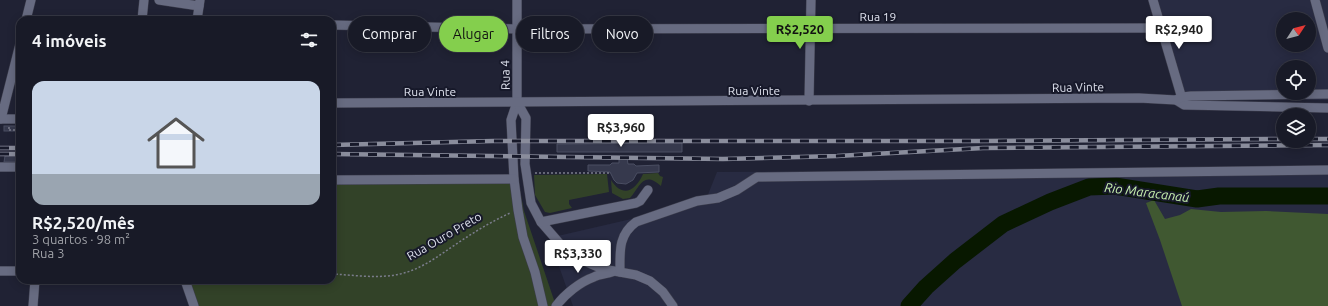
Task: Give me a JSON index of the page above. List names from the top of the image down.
{
  "streets": {
    "street": ["Rua 19", "Rua 4", "Rua Vinte"],
    "path": ["Rua Ouro Preto"]
  },
  "crossings": [
    ["Rua 4", "Rua Vinte"]
  ],
  "water": ["Rio Maracanaú"],
  "north": "top right",
  "page": {
    "price": [
      "R$2,520",
      "R$2,940",
      "R$3,960",
      "R$3,330"
    ],
    "chip": [
      "Comprar",
      "Alugar",
      "Filtros",
      "Novo"
    ],
    "heading": "4 imóveis",
    "list": [
      {
        "name": "R$2,520/mês",
        "note": "3 quartos · 98 m² · Rua 3"
      }
    ]
  }
}
